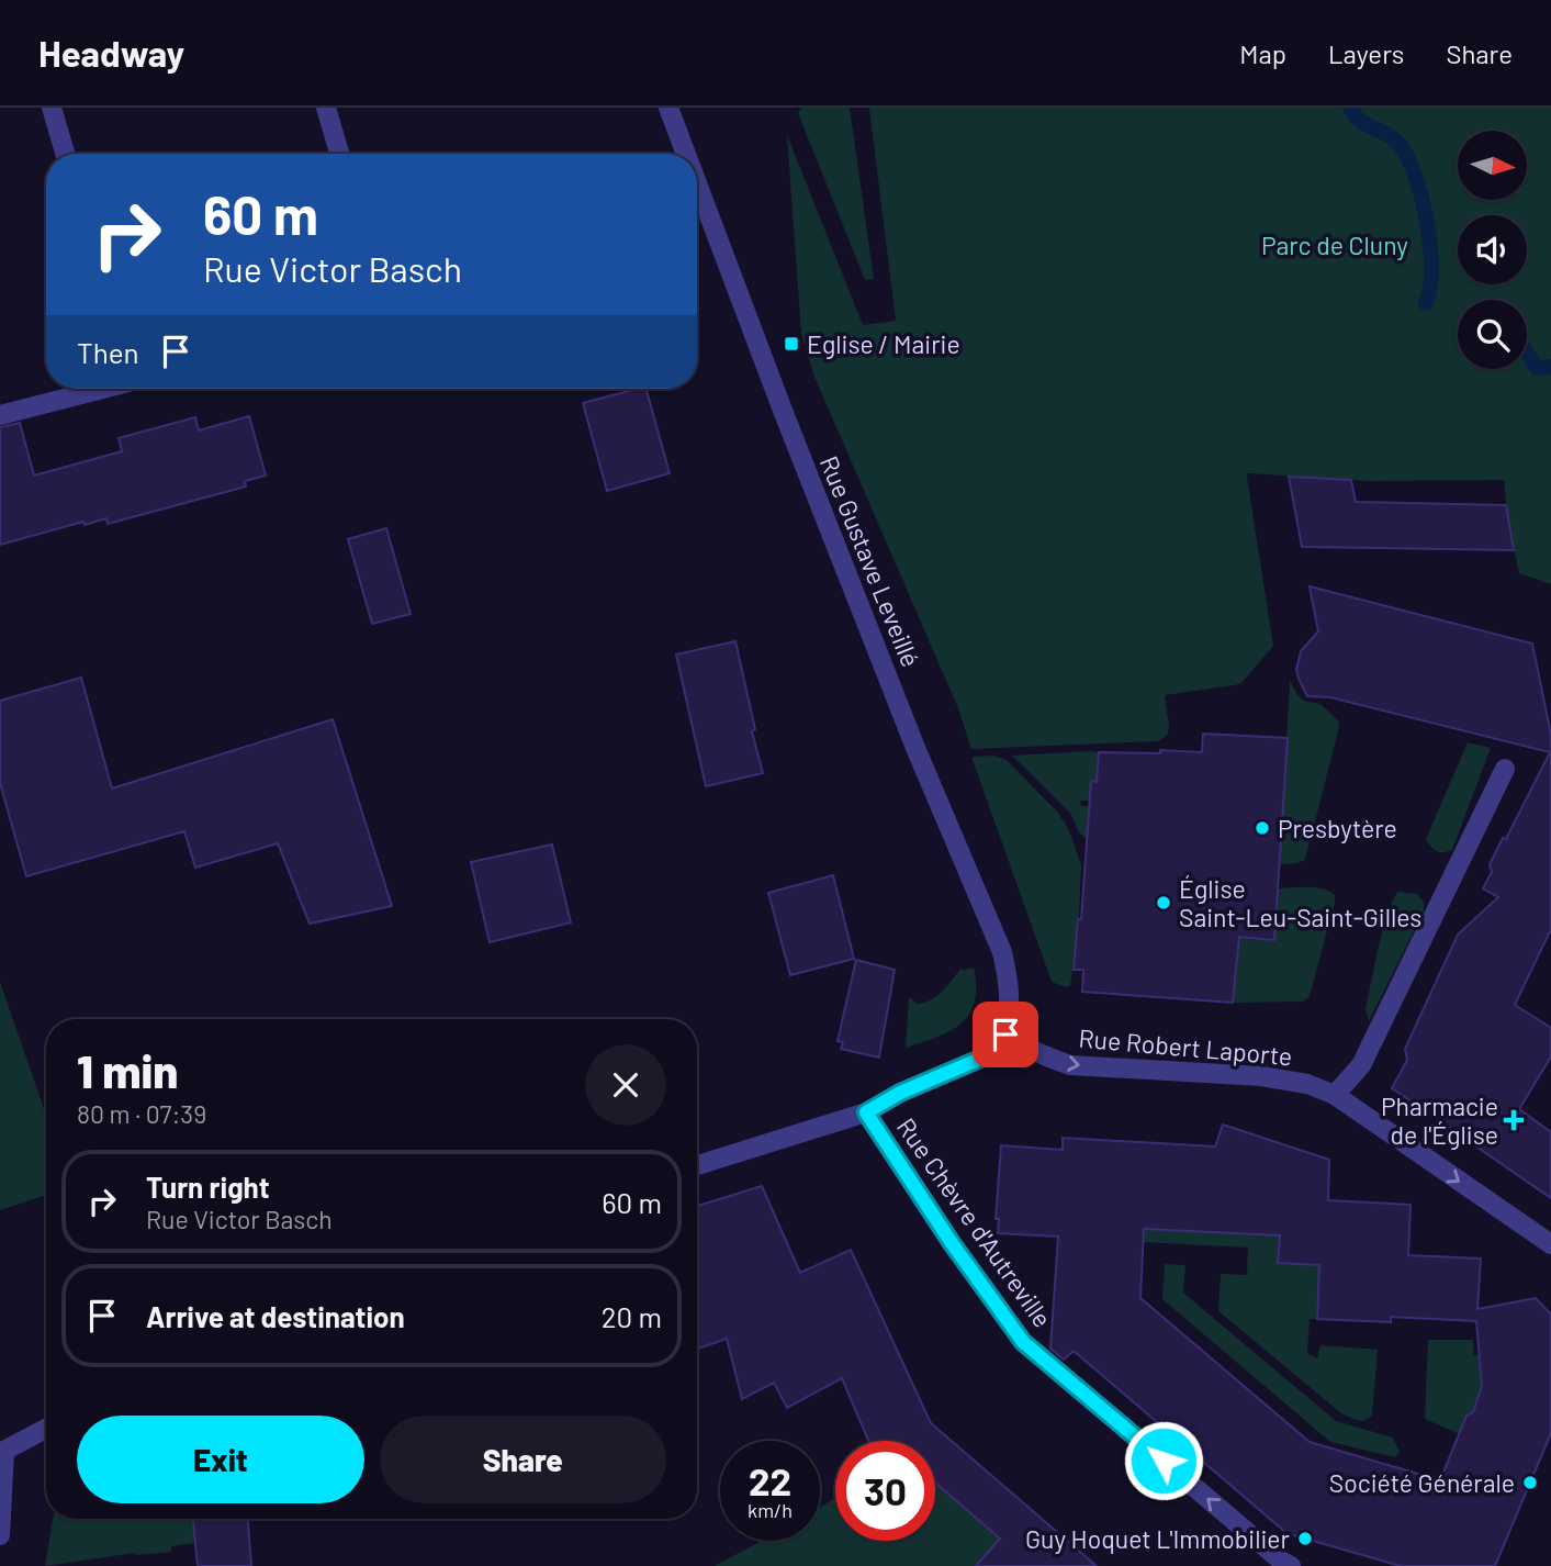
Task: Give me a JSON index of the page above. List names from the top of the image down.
{
  "streets": {
    "street": ["Rue Gustave Leveillé", "Rue Robert Laporte", "Rue Chèvre d'Autreville"]
  },
  "crossings": [
    ["Rue Gustave Leveillé", "Rue Robert Laporte"]
  ],
  "one_way": ["Rue Robert Laporte", "Rue Chèvre d'Autreville"],
  "parks": ["Parc de Cluny"],
  "places": {
    "transit": ["Eglise / Mairie"],
    "other": [
      "Presbytère",
      "Église Saint-Leu-Saint-Gilles",
      "Société Générale",
      "Guy Hoquet L'Immobilier"
    ],
    "health": ["Pharmacie de l'Église"]
  },
  "north": "right",
  "page": {
    "header": "Headway",
    "nav": ["Map", "Layers", "Share"],
    "turn": ["60 m", "Rue Victor Basch"],
    "then": "Then",
    "heading": ["1 min", "80 m · 07:39"],
    "list": [
      {
        "name": "Turn right",
        "note": "Rue Victor Basch",
        "value": "60 m"
      },
      {
        "name": "Arrive at destination",
        "value": "20 m"
      }
    ],
    "buttons": ["Exit", "Share"],
    "speed": "22 km/h",
    "limit": "30"
  }
}
